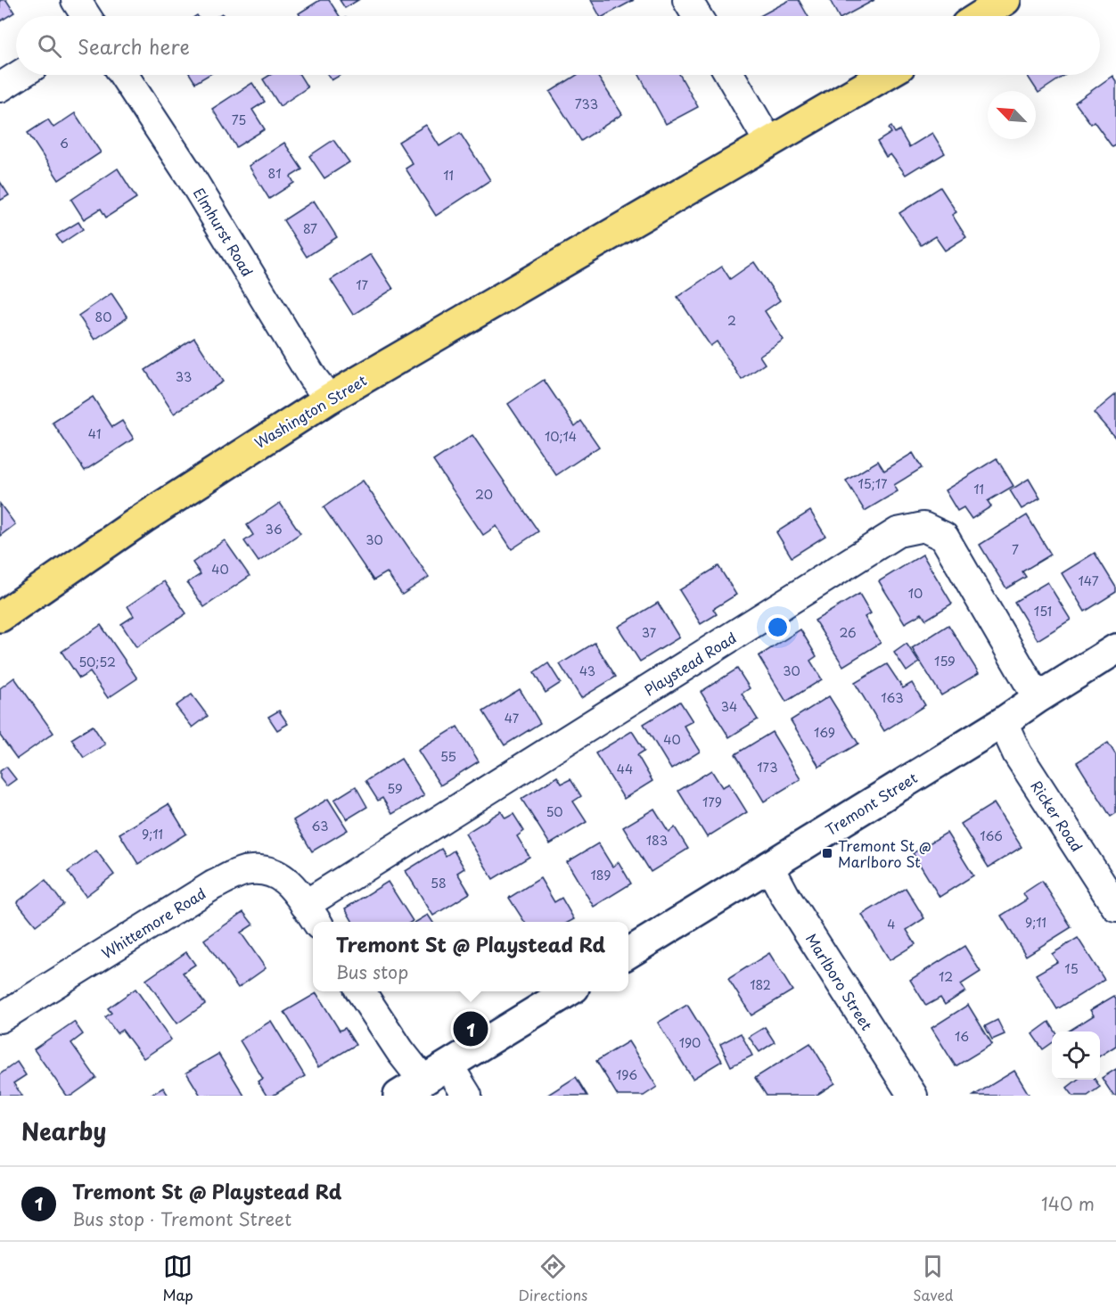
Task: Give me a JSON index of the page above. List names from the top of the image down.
{
  "streets": {
    "main road": ["Washington Street", "Tremont Street"],
    "street": [
      "Elmhurst Road",
      "Playstead Road",
      "Ricker Road",
      "Whittemore Road",
      "Marlboro Street"
    ]
  },
  "crossings": [
    ["Elmhurst Road", "Washington Street"],
    ["Playstead Road", "Tremont Street"],
    ["Playstead Road", "Whittemore Road"],
    ["Tremont Street", "Ricker Road"],
    ["Tremont Street", "Marlboro Street"]
  ],
  "places": {
    "transit": ["Tremont St @ Marlboro St"]
  },
  "house_numbers": [
    "733",
    "75",
    "6",
    "81",
    "11",
    "87",
    "17",
    "80",
    "2",
    "33",
    "41",
    "10;14",
    "15;17",
    "11",
    "20",
    "36",
    "30",
    "7",
    "40",
    "147",
    "10",
    "151",
    "37",
    "26",
    "159",
    "50;52",
    "43",
    "30",
    "163",
    "34",
    "47",
    "169",
    "40",
    "55",
    "173",
    "44",
    "59",
    "179",
    "50",
    "63",
    "9;11",
    "166",
    "183",
    "189",
    "58",
    "9;11",
    "4",
    "15",
    "12",
    "182",
    "16",
    "190",
    "196"
  ],
  "north": "top left",
  "page": {
    "search": "Search here",
    "popup": ["Tremont St @ Playstead Rd", "Bus stop"],
    "pins": "1",
    "heading": "Nearby",
    "list": [
      {
        "mark": "1",
        "name": "Tremont St @ Playstead Rd",
        "note": "Bus stop · Tremont Street",
        "value": "140 m"
      }
    ],
    "nav": ["Map", "Directions", "Saved"]
  }
}
